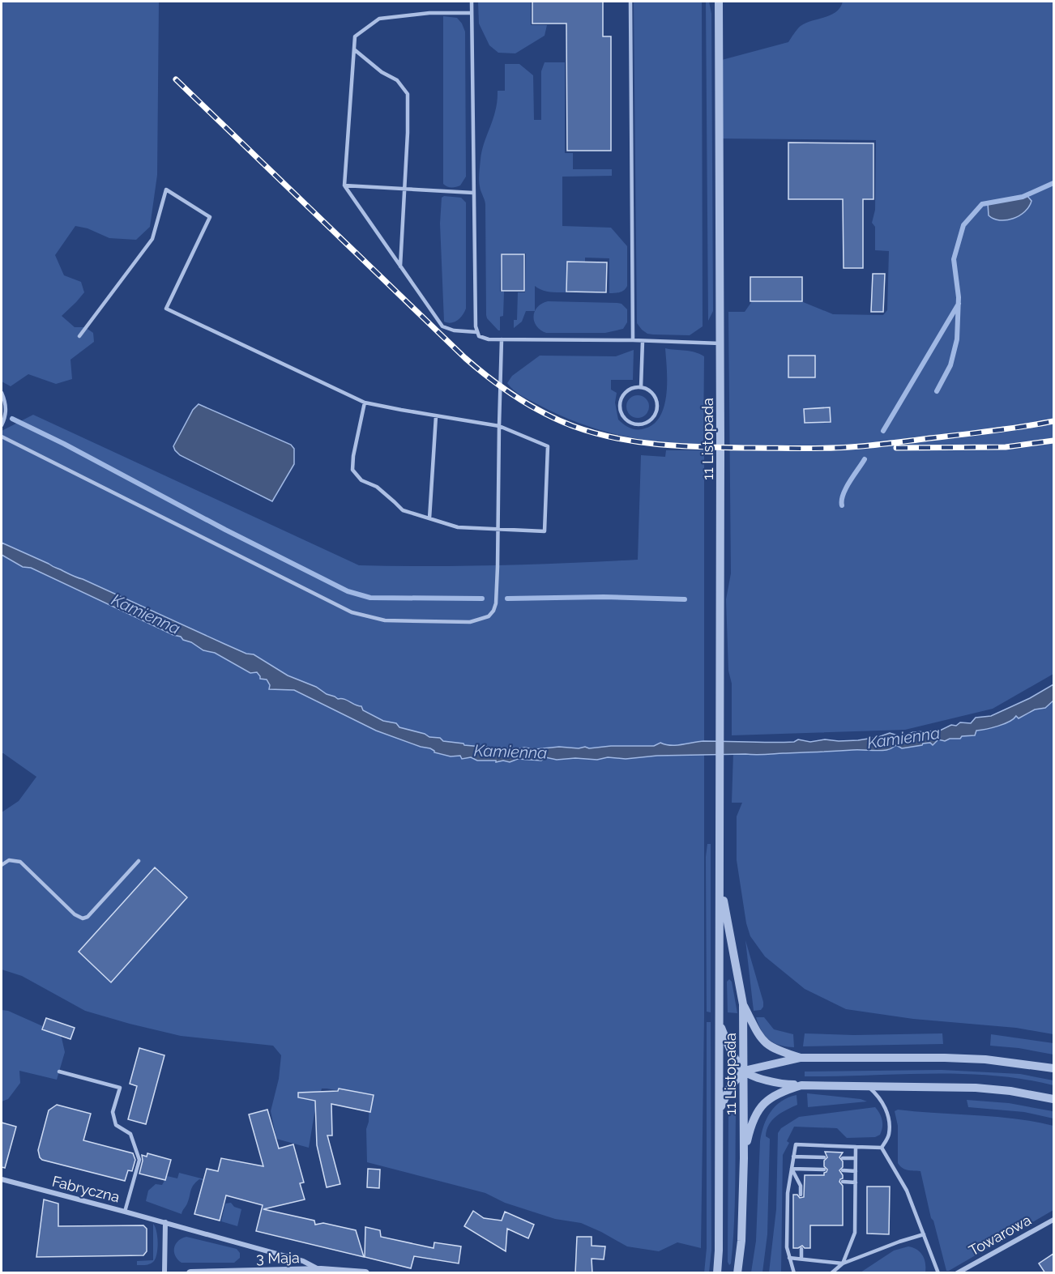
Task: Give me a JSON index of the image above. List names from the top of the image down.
{
  "streets": {
    "street": [
      "11 Listopada",
      "Fabryczna",
      "Towarowa",
      "3 Maja"
    ]
  },
  "crossings": [
    ["Fabryczna", "3 Maja"]
  ],
  "water": ["Kamienna"]
}
